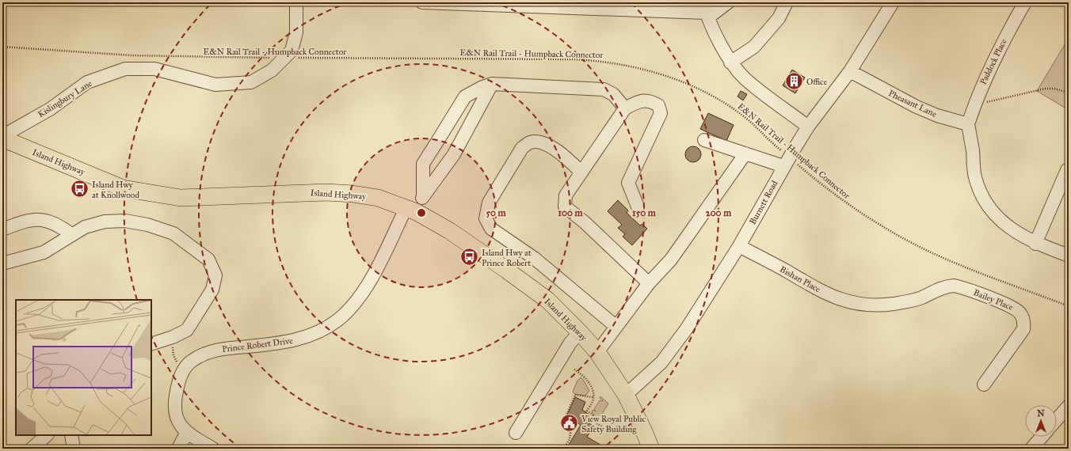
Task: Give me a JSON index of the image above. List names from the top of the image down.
{
  "streets": {
    "main road": ["Island Highway"],
    "street": [
      "Paddock Place",
      "Kislingbury Lane",
      "Pheasant Lane",
      "Burnett Road",
      "Bishan Place",
      "Bailey Place",
      "Prince Robert Drive"
    ],
    "path": ["E&N Rail Trail - Humpback Connector"]
  },
  "crossings": [
    ["E&N Rail Trail - Humpback Connector", "Kislingbury Lane"],
    ["E&N Rail Trail - Humpback Connector", "Burnett Road"],
    ["Paddock Place", "Pheasant Lane"],
    ["Kislingbury Lane", "Island Highway"],
    ["Pheasant Lane", "Burnett Road"],
    ["Island Highway", "Burnett Road"],
    ["Island Highway", "Prince Robert Drive"],
    ["Burnett Road", "Bishan Place"],
    ["Bishan Place", "Bailey Place"]
  ],
  "places": {
    "building": ["Office"],
    "bus stop": ["Island Hwy at Knollwood", "Island Hwy at Prince Robert"],
    "public building": ["View Royal Public Safety Building"]
  },
  "north": "top",
  "rings": [
    "50 m",
    "100 m",
    "150 m",
    "200 m"
  ]
}
